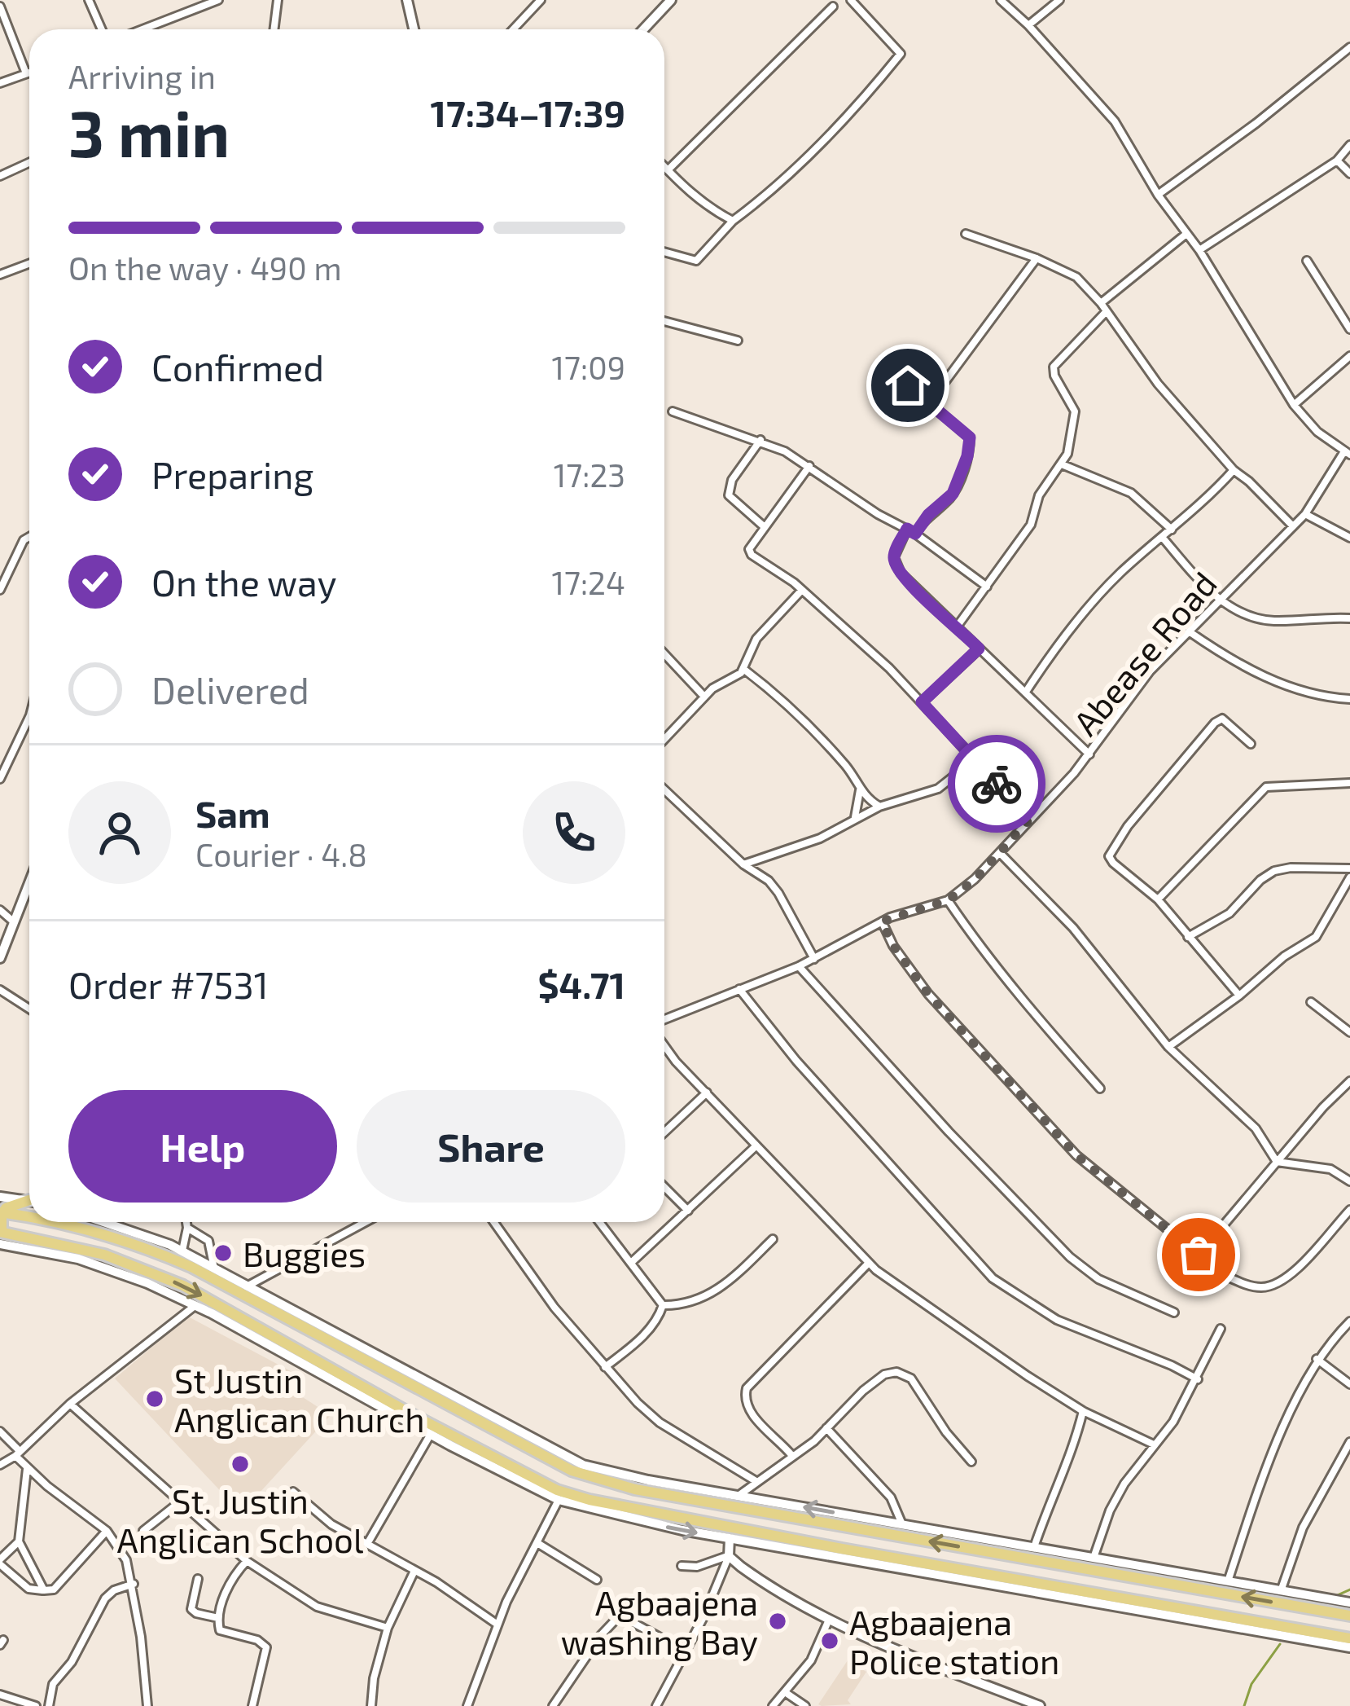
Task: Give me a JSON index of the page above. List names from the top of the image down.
{
  "streets": {
    "street": ["Abease Road"]
  },
  "places": [
    "Buggies",
    "St Justin Anglican Church",
    "St. Justin Anglican School",
    "Agbaajena washing Bay",
    "Agbaajena Police station"
  ],
  "page": {
    "heading": ["3 min", "Arriving in", "17:34–17:39"],
    "panel": [
      "Sam",
      "Courier · 4.8",
      "Order #7531",
      "$4.71"
    ],
    "bar": "On the way · 490 m",
    "list": [
      ["Confirmed", "17:09"],
      ["Preparing", "17:23"],
      ["On the way", "17:24"],
      "Delivered"
    ],
    "buttons": ["Help", "Share"]
  }
}
